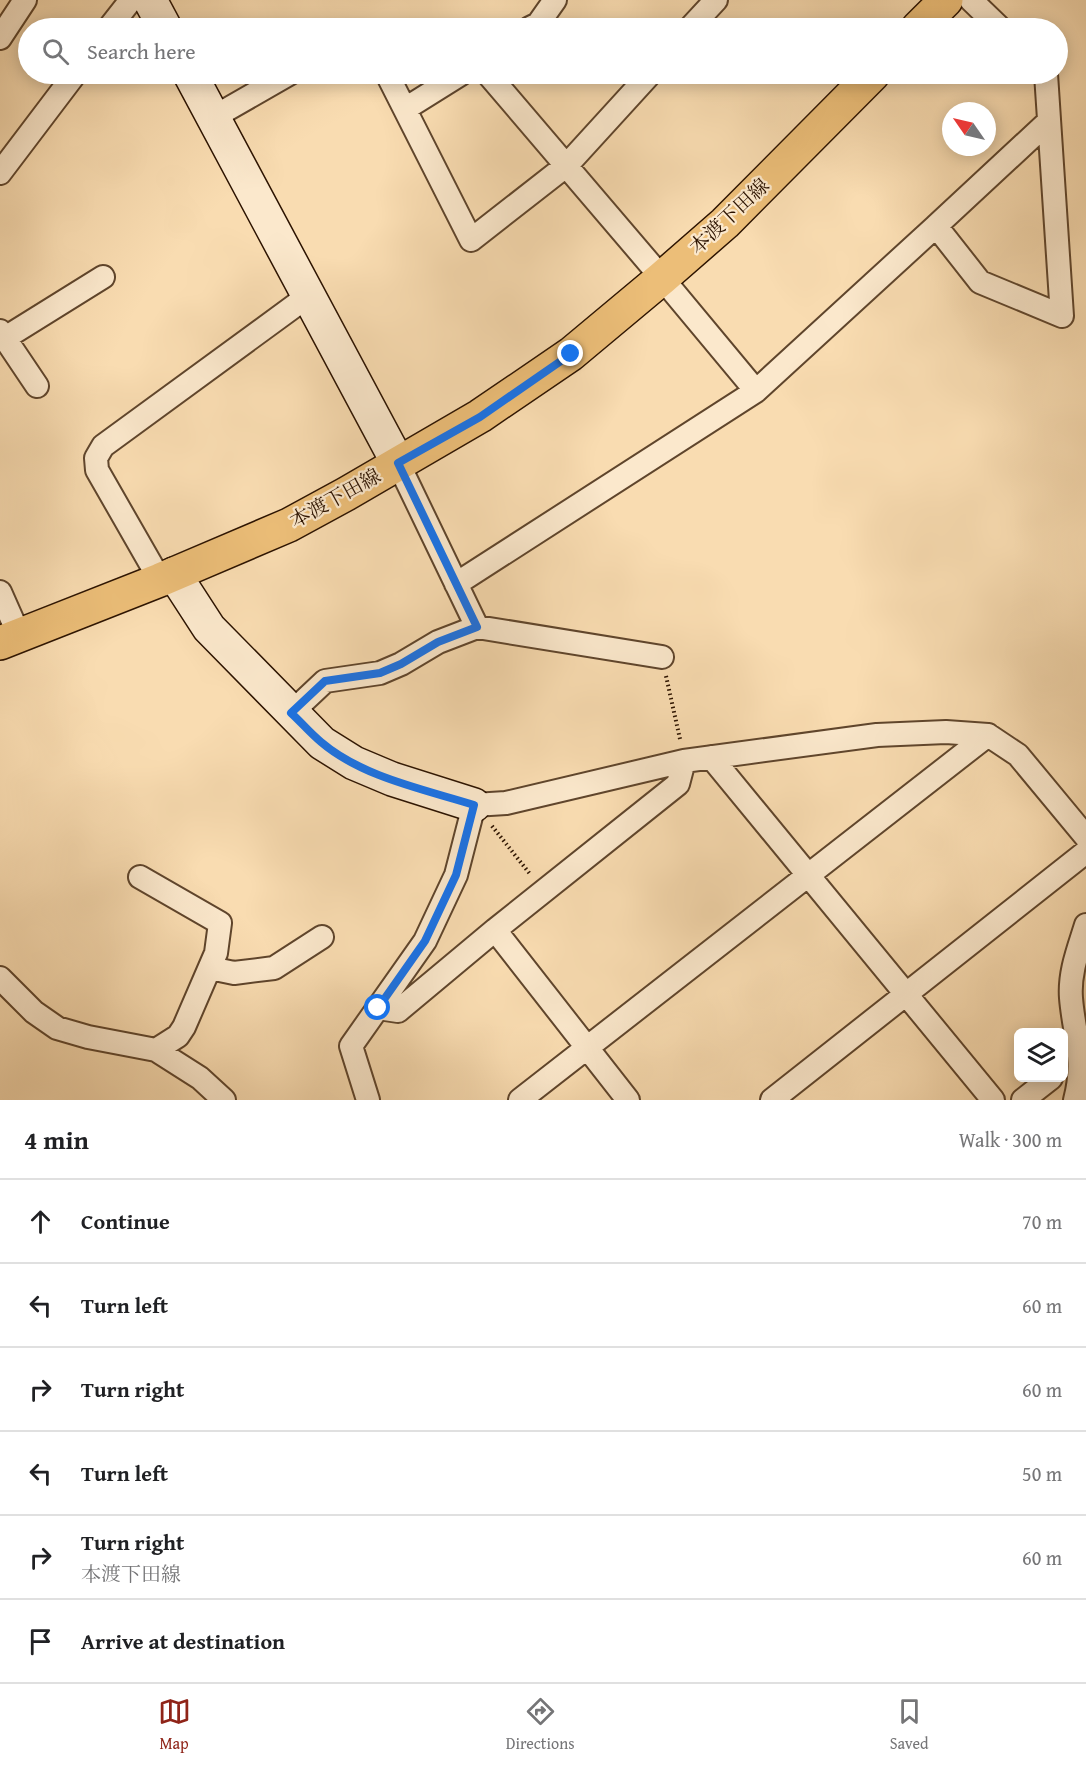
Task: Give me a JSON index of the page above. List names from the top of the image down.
{
  "streets": {
    "main road": ["本渡下田線"]
  },
  "north": "top left",
  "page": {
    "search": "Search here",
    "heading": ["4 min", "Walk · 300 m"],
    "list": [
      ["Continue", "70 m"],
      ["Turn left", "60 m"],
      ["Turn right", "60 m"],
      ["Turn left", "50 m"],
      ["Turn right", "本渡下田線", "60 m"],
      "Arrive at destination"
    ],
    "nav": ["Map", "Directions", "Saved"]
  }
}
